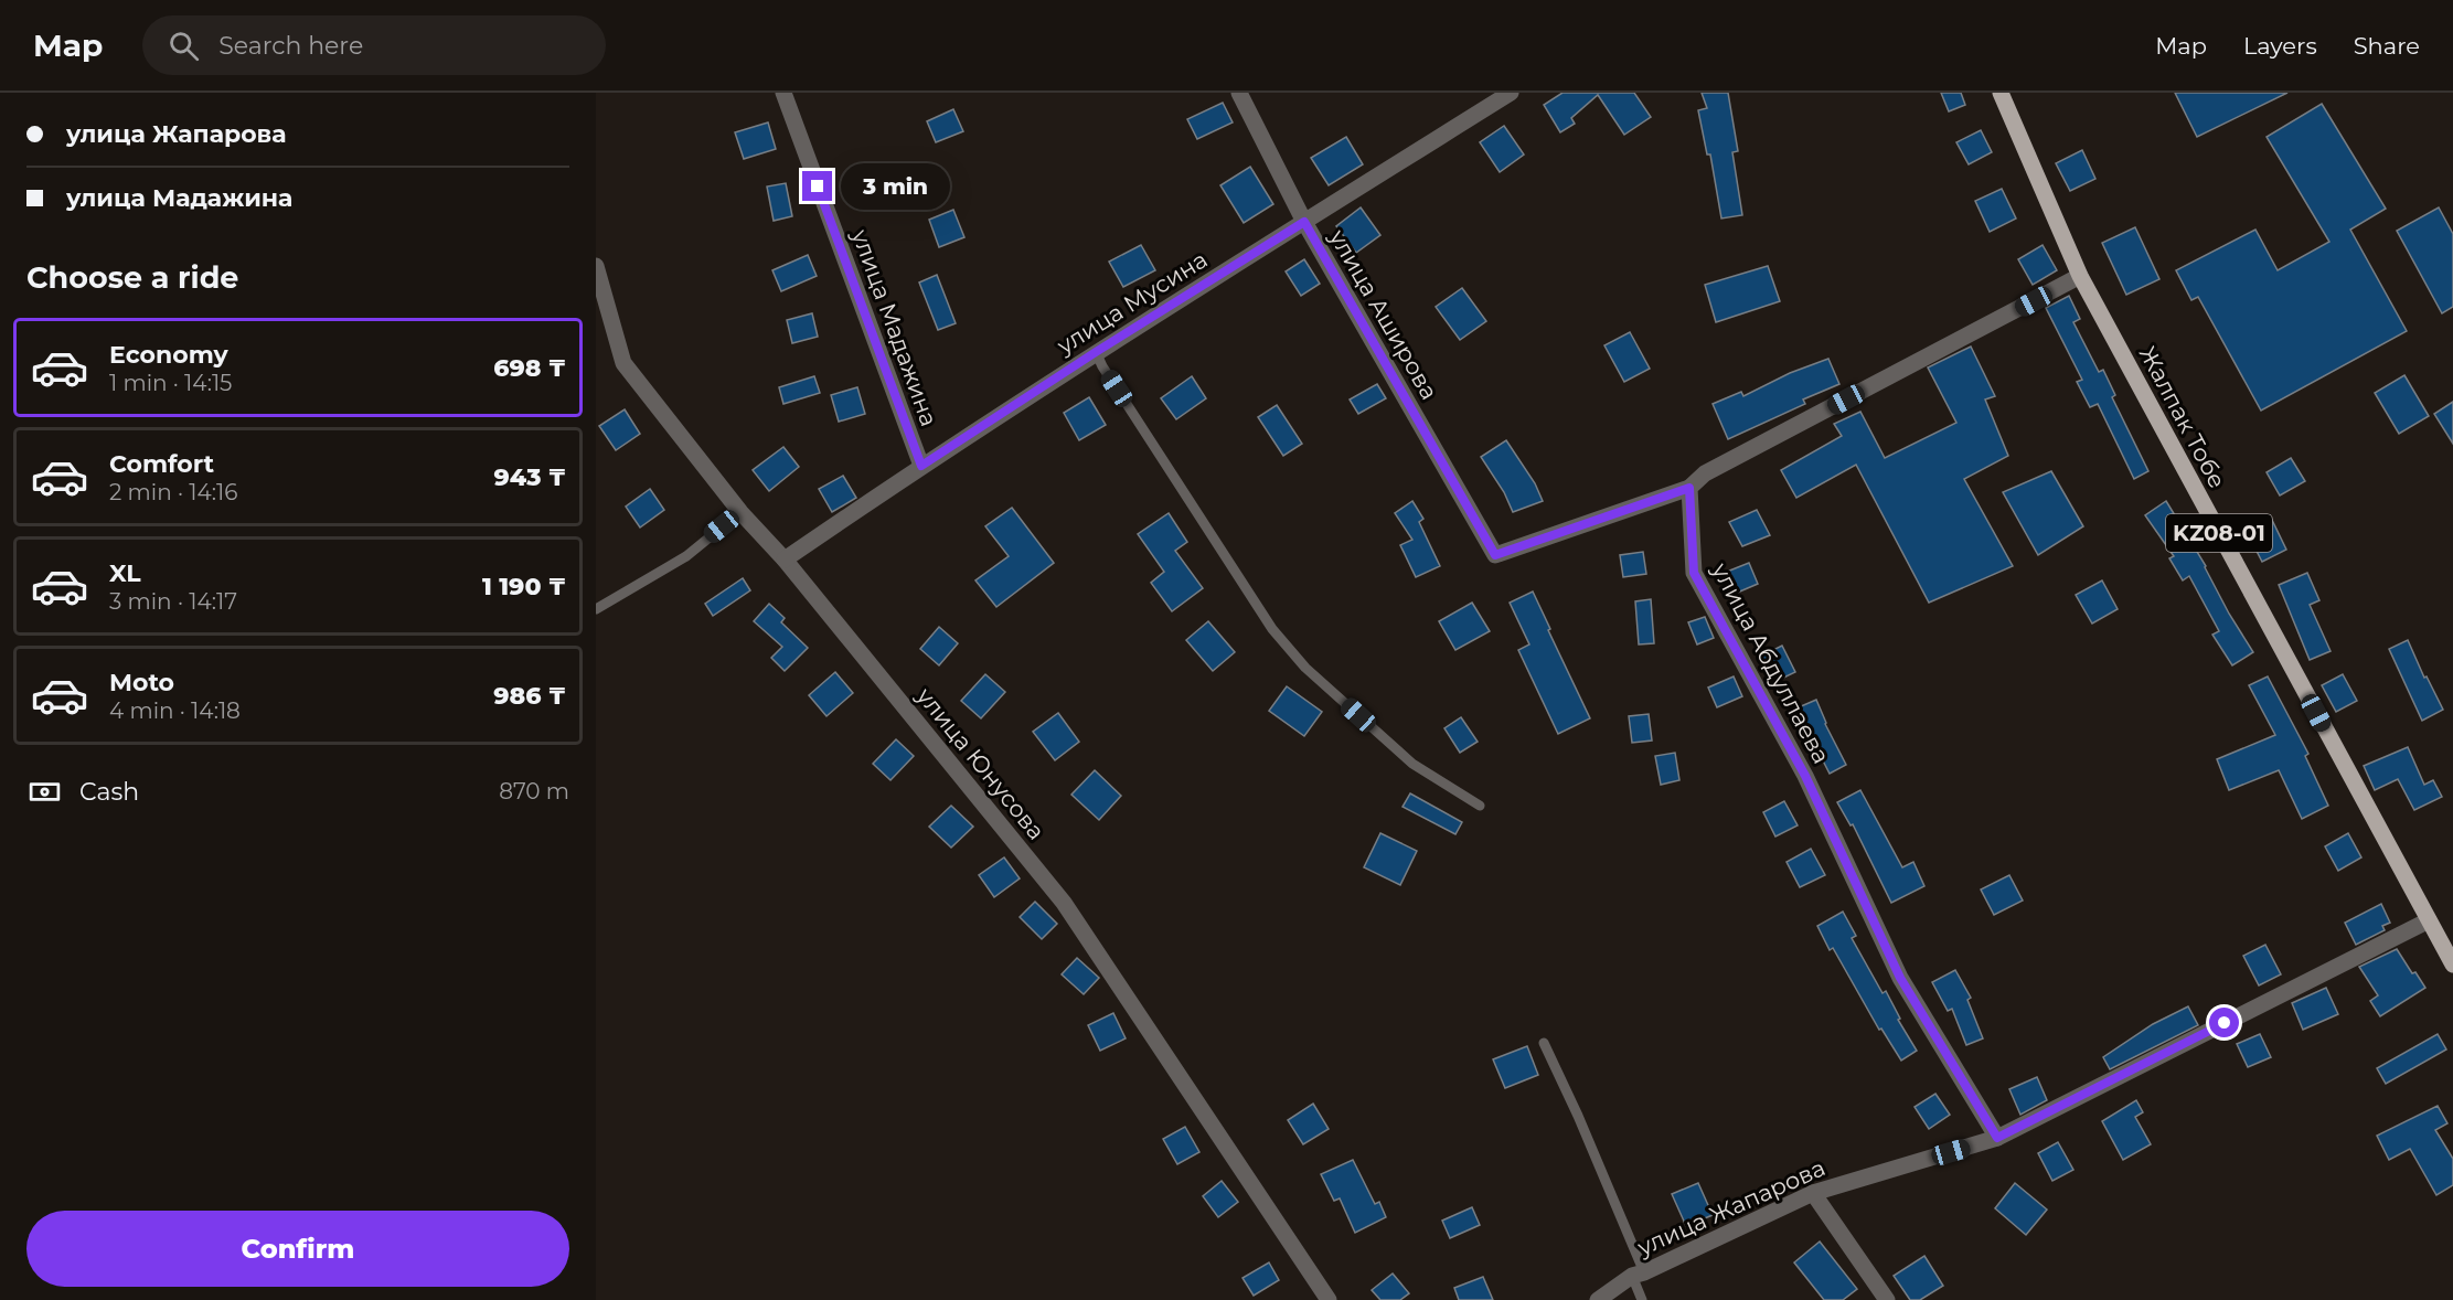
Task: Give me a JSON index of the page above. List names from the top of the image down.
{
  "streets": {
    "main road": ["Жалпак Тобе", "KZ08-01"],
    "street": [
      "улица Мусина",
      "улица Аширова",
      "улица Мадажина",
      "улица Абдуллаева",
      "улица Юнусова",
      "улица Жапарова"
    ]
  },
  "crossings": [
    ["улица Мусина", "улица Аширова"],
    ["улица Мусина", "улица Мадажина"],
    ["улица Мусина", "улица Юнусова"],
    ["улица Аширова", "улица Абдуллаева"],
    ["Жалпак Тобе", "улица Жапарова"],
    ["улица Абдуллаева", "улица Жапарова"]
  ],
  "page": {
    "header": "Map",
    "search": "Search here",
    "nav": ["Map", "Layers", "Share"],
    "banner": ["улица Жапарова", "улица Мадажина"],
    "bubble": "3 min",
    "heading": "Choose a ride",
    "list": [
      {
        "name": "Economy",
        "note": "1 min · 14:15",
        "value": "698 ₸"
      },
      {
        "name": "Comfort",
        "note": "2 min · 14:16",
        "value": "943 ₸"
      },
      {
        "name": "XL",
        "note": "3 min · 14:17",
        "value": "1 190 ₸"
      },
      {
        "name": "Moto",
        "note": "4 min · 14:18",
        "value": "986 ₸"
      }
    ],
    "pay": ["Cash", "870 m"],
    "buttons": "Confirm"
  }
}
